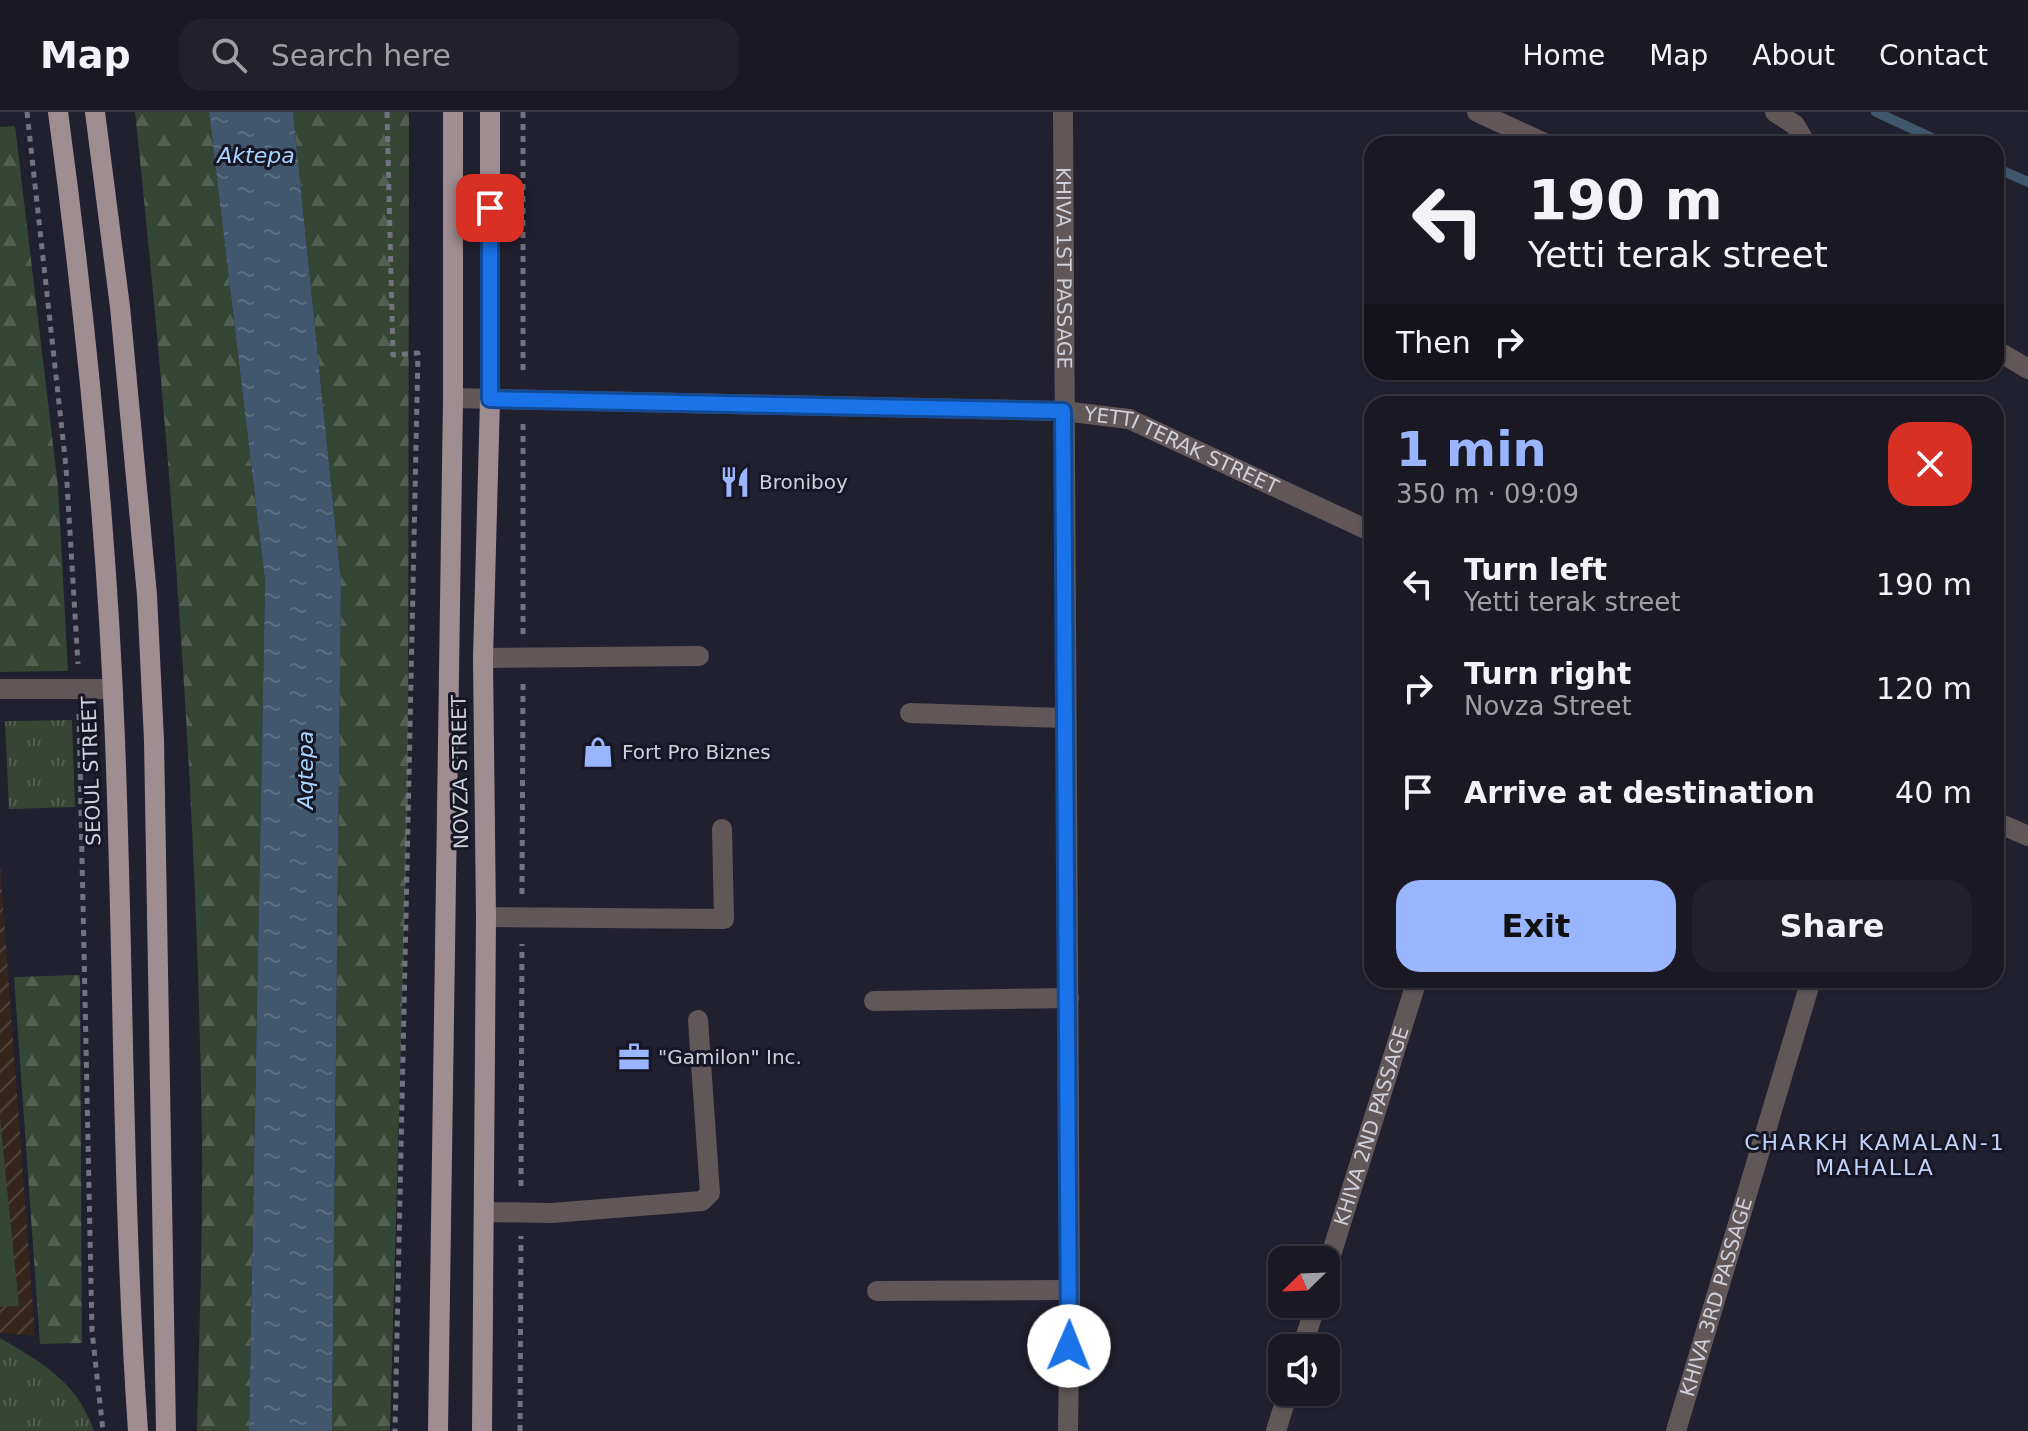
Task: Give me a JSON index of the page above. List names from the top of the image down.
{
  "streets": {
    "main road": ["SEOUL STREET", "NOVZA STREET"],
    "street": [
      "KHIVA 1ST PASSAGE",
      "YETTI TERAK STREET",
      "KHIVA 2ND PASSAGE",
      "KHIVA 3RD PASSAGE"
    ]
  },
  "crossings": [
    ["KHIVA 1ST PASSAGE", "YETTI TERAK STREET"],
    ["YETTI TERAK STREET", "NOVZA STREET"]
  ],
  "districts": ["CHARKH KAMALAN-1 MAHALLA"],
  "water": ["Aktepa", "Aqtepa"],
  "places": {
    "restaurant": ["Broniboy"],
    "shop": ["Fort Pro Biznes"],
    "office": ["\"Gamilon\" Inc."]
  },
  "north": "bottom left",
  "page": {
    "header": "Map",
    "search": "Search here",
    "nav": [
      "Home",
      "Map",
      "About",
      "Contact"
    ],
    "turn": ["190 m", "Yetti terak street"],
    "then": "Then",
    "heading": ["1 min", "350 m · 09:09"],
    "list": [
      {
        "name": "Turn left",
        "note": "Yetti terak street",
        "value": "190 m"
      },
      {
        "name": "Turn right",
        "note": "Novza Street",
        "value": "120 m"
      },
      {
        "name": "Arrive at destination",
        "value": "40 m"
      }
    ],
    "buttons": ["Exit", "Share"]
  }
}
